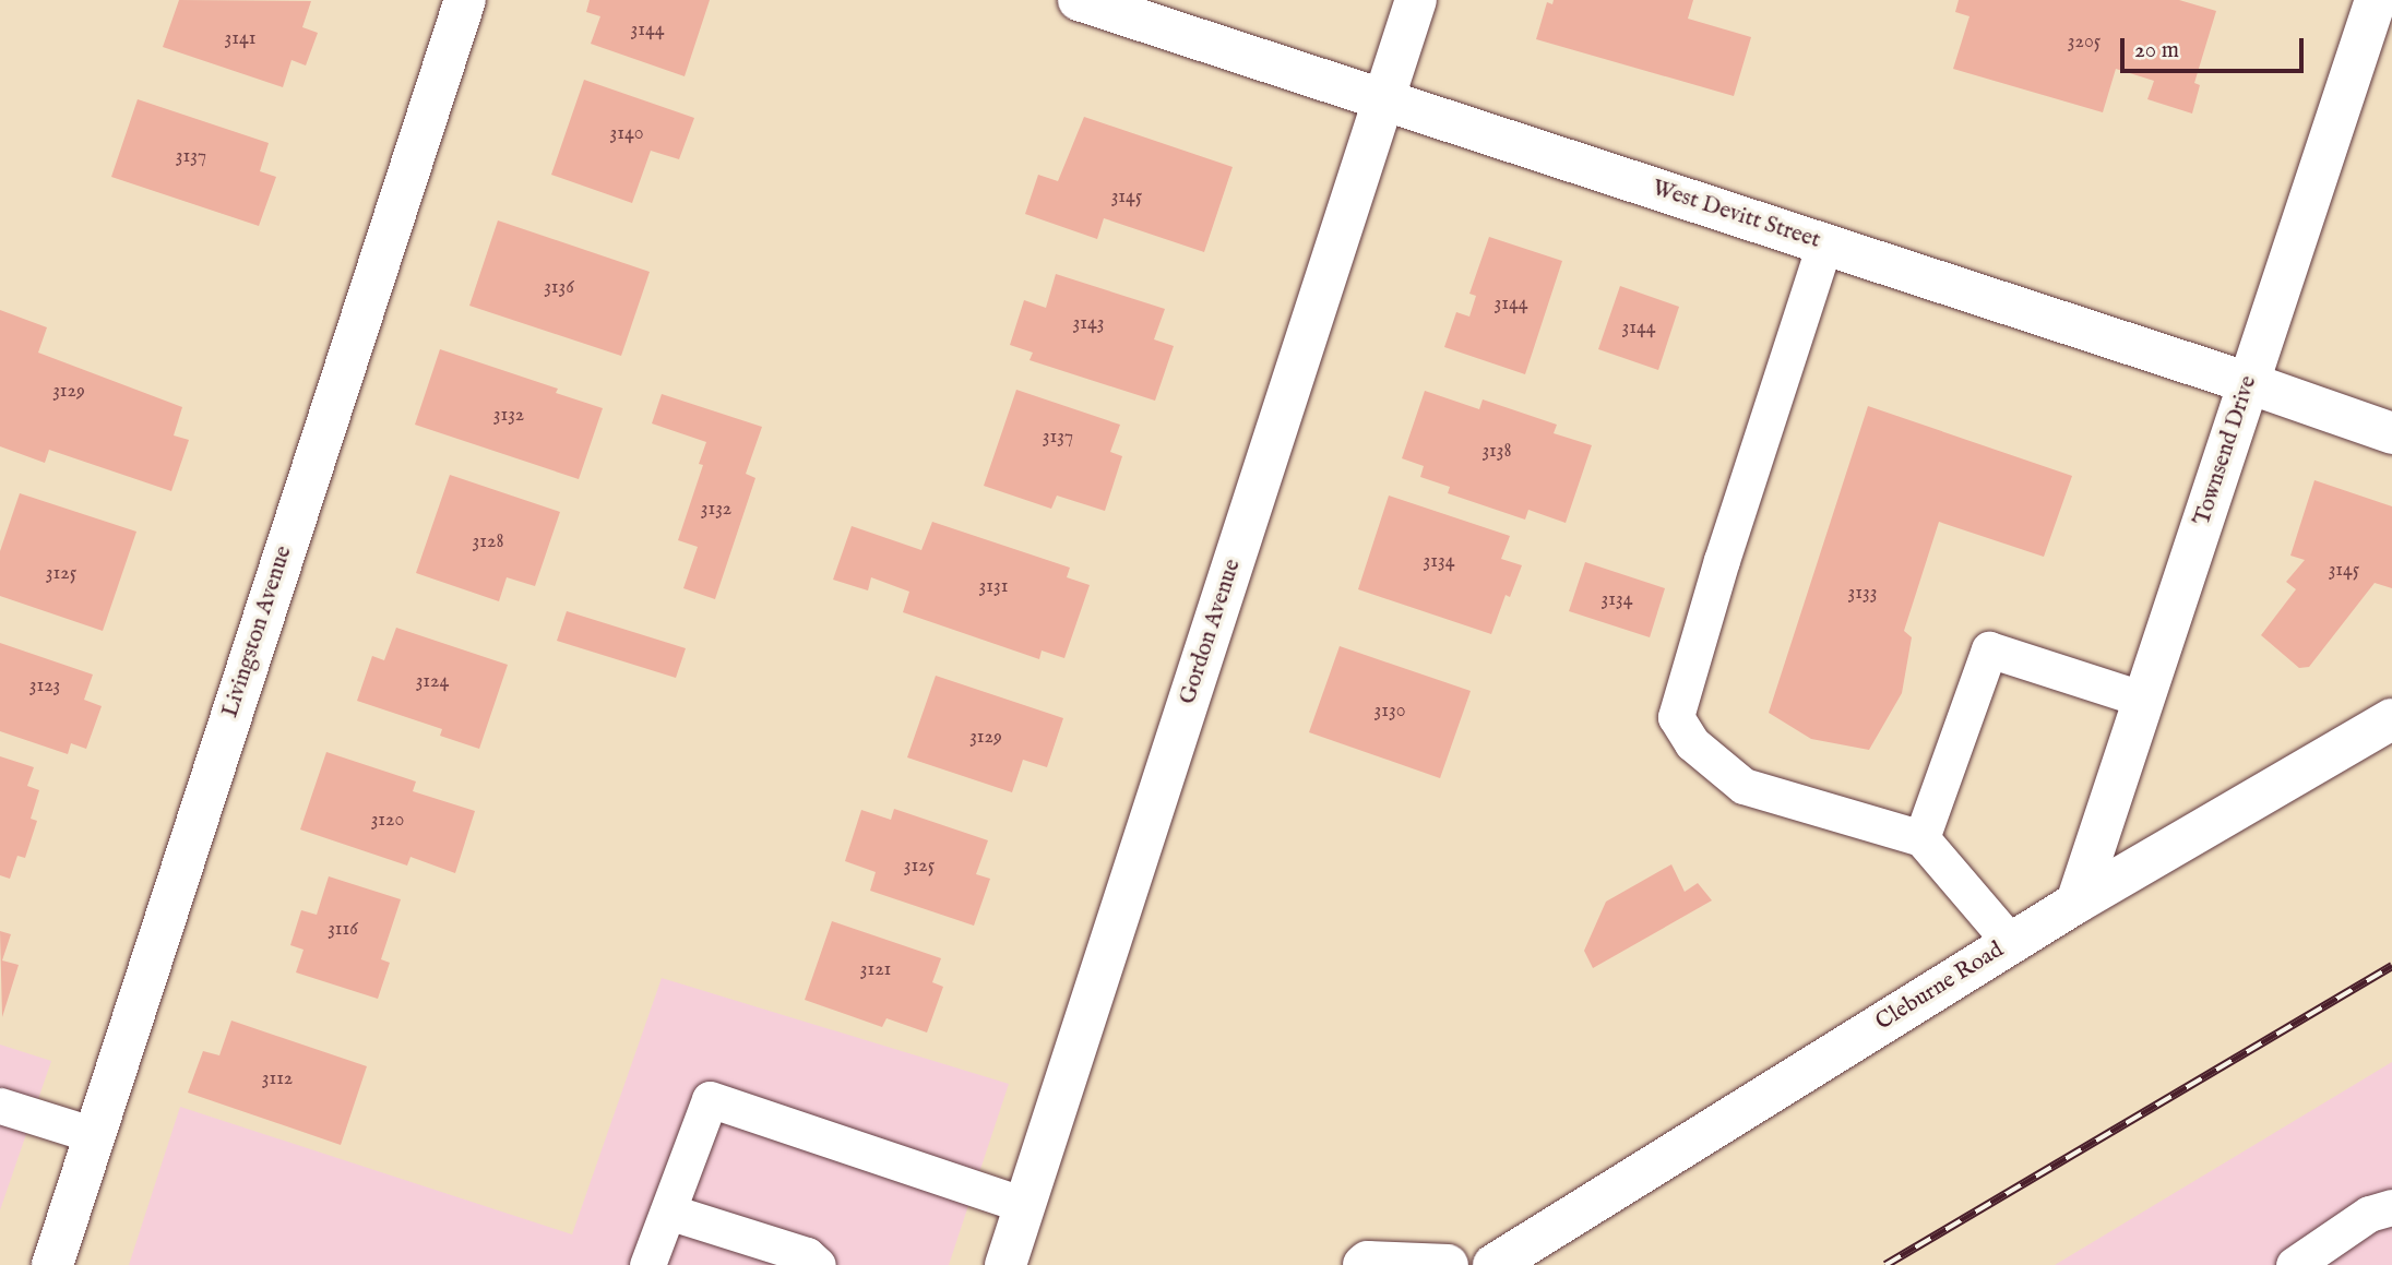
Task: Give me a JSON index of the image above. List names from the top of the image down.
{
  "streets": {
    "street": [
      "West Devitt Street",
      "Townsend Drive",
      "Livingston Avenue",
      "Gordon Avenue",
      "Cleburne Road"
    ]
  },
  "crossings": [
    ["West Devitt Street", "Townsend Drive"],
    ["West Devitt Street", "Gordon Avenue"],
    ["Townsend Drive", "Cleburne Road"]
  ],
  "house_numbers": [
    "3144",
    "3141",
    "3205",
    "3140",
    "3137",
    "3145",
    "3136",
    "3144",
    "3143",
    "3144",
    "3129",
    "3132",
    "3137",
    "3138",
    "3132",
    "3128",
    "3134",
    "3145",
    "3125",
    "3131",
    "3133",
    "3134",
    "3124",
    "3123",
    "3130",
    "3129",
    "3120",
    "3125",
    "3116",
    "3121",
    "3112"
  ],
  "scale_bar": "20 m"
}
